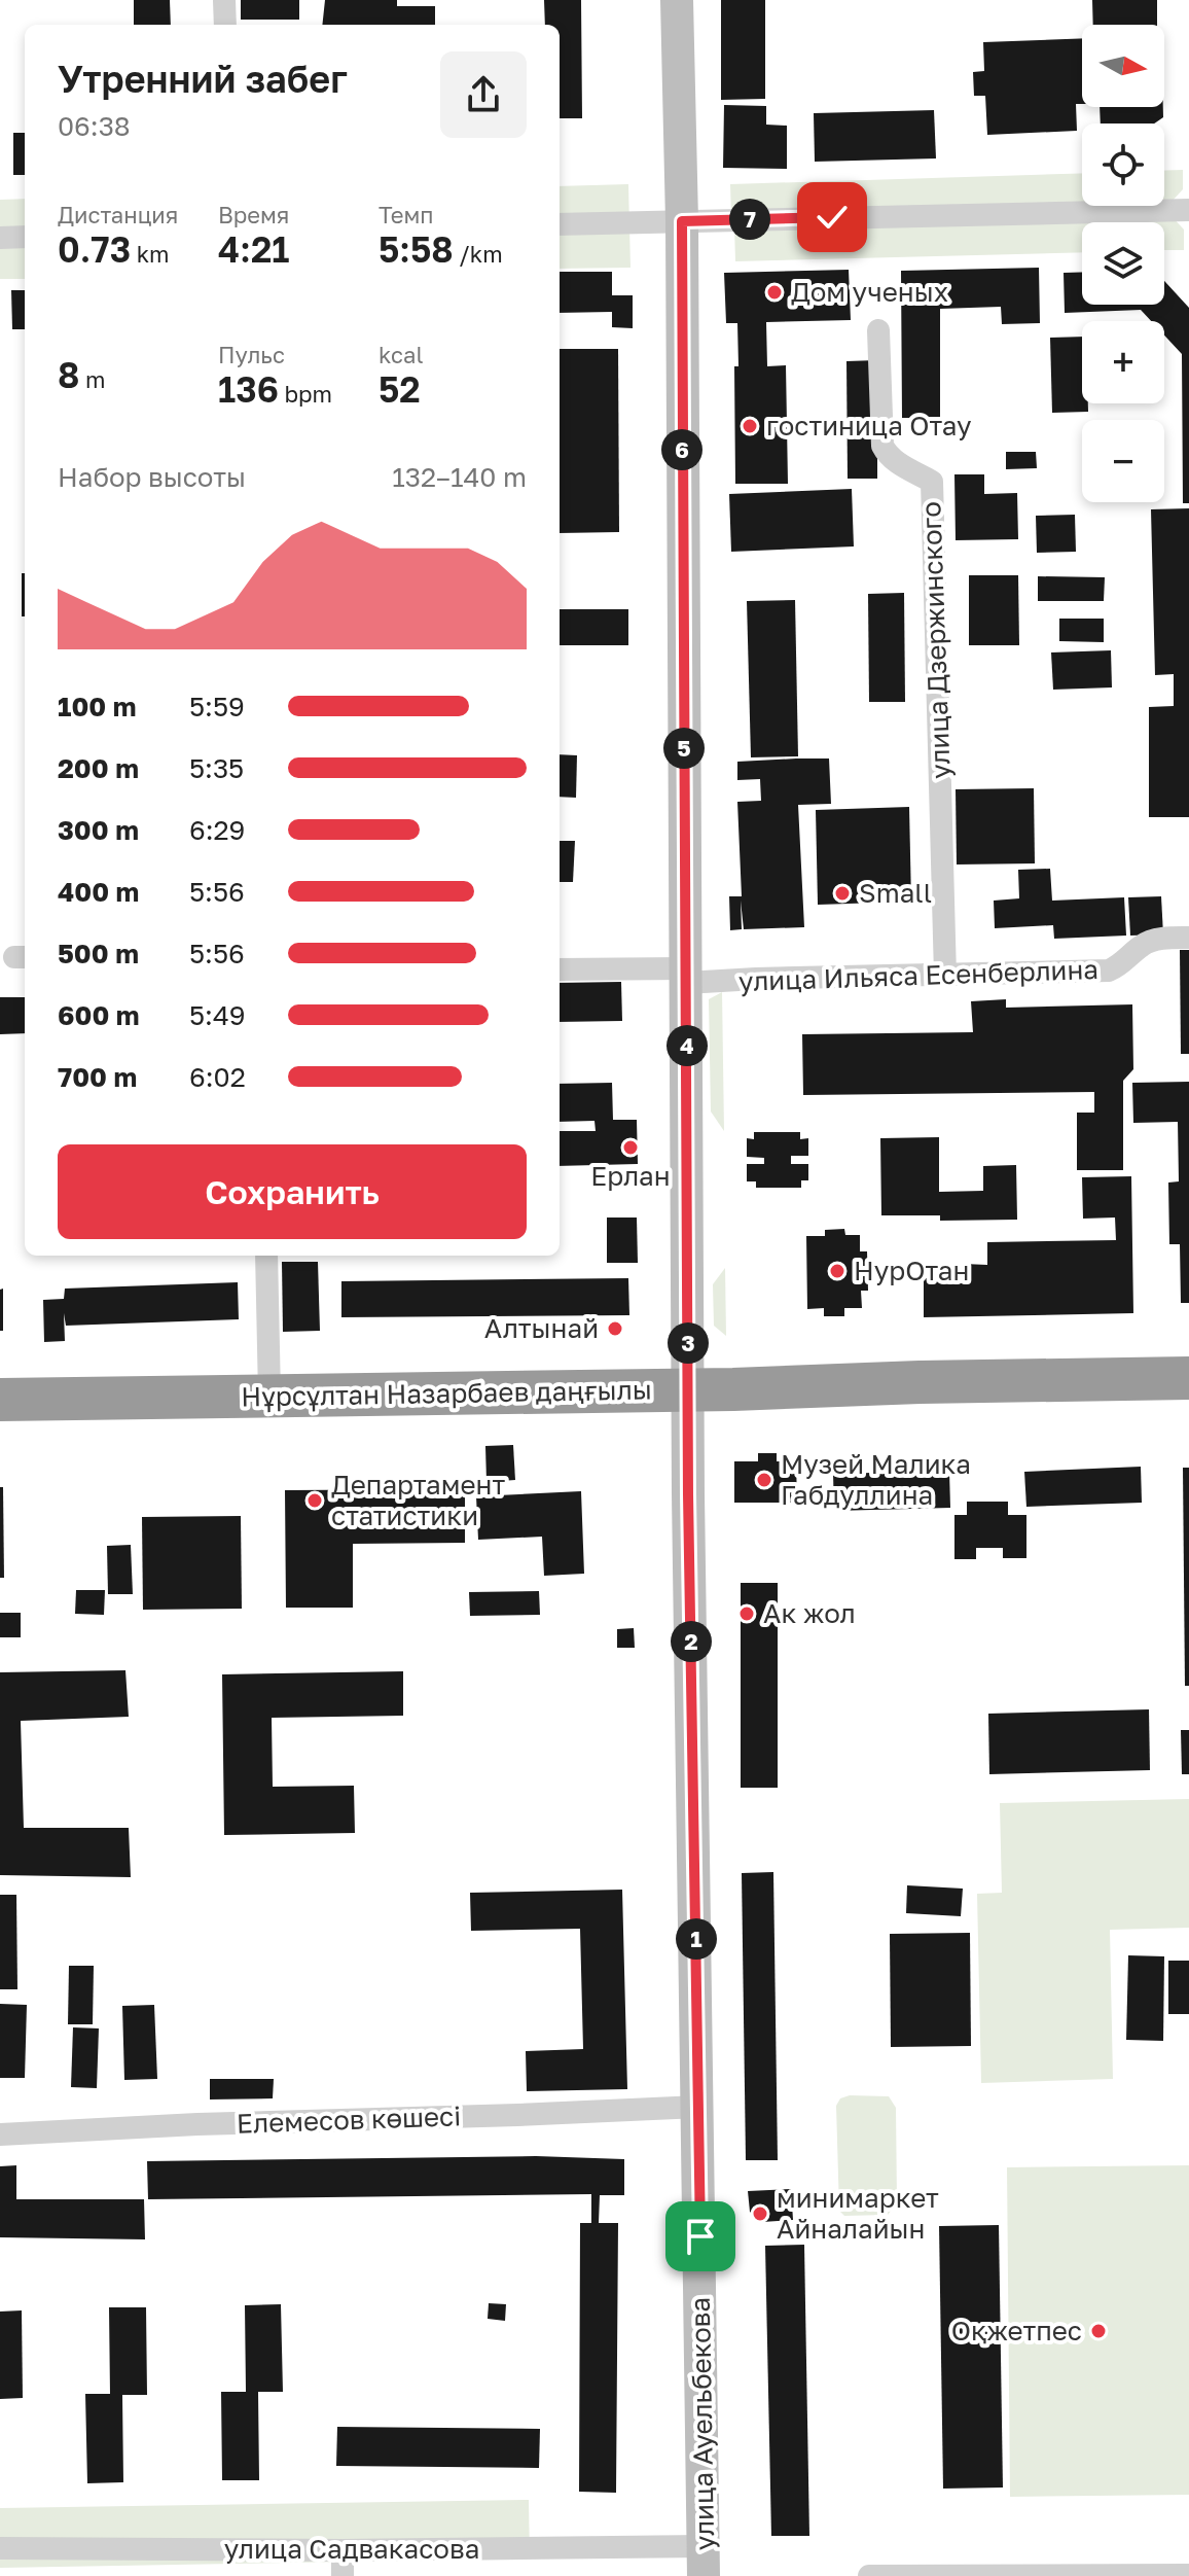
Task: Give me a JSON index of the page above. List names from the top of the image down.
{
  "streets": {
    "highway": ["Нұрсұлтан Назарбаев даңғылы"],
    "street": [
      "улица Дзержинского",
      "улица Ильяса Есенберлина",
      "Елемесов көшесі",
      "улица Ауельбекова",
      "улица Садвакасова"
    ]
  },
  "crossings": [
    ["улица Дзержинского", "улица Ильяса Есенберлина"],
    ["улица Ильяса Есенберлина", "улица Ауельбекова"],
    ["Нұрсұлтан Назарбаев даңғылы", "улица Ауельбекова"],
    ["Елемесов көшесі", "улица Ауельбекова"],
    ["улица Ауельбекова", "улица Садвакасова"]
  ],
  "places": [
    "Дом ученых",
    "гостиница Отау",
    "Small",
    "Ерлан",
    "НурОтан",
    "Алтынай",
    "Музей Малика Габдуллина",
    "Департамент статистики",
    "Ак жол",
    "минимаркет Айналайын",
    "Оқжетпес"
  ],
  "north": "right",
  "page": {
    "map_buttons": ["+", "−"],
    "heading": ["Утренний забег", "06:38"],
    "stats": [
      ["Дистанция", "0.73 km"],
      ["Время", "4:21"],
      ["Темп", "5:58 /km"],
      ["8 m"],
      ["Пульс", "136 bpm"],
      ["kcal", "52"]
    ],
    "pins": [
      "7",
      "6",
      "5",
      "4",
      "3",
      "2",
      "1"
    ],
    "chart": ["Набор высоты", "132–140 m"],
    "list": [
      {
        "name": "100 m",
        "note": "5:59"
      },
      {
        "name": "200 m",
        "note": "5:35"
      },
      {
        "name": "300 m",
        "note": "6:29"
      },
      {
        "name": "400 m",
        "note": "5:56"
      },
      {
        "name": "500 m",
        "note": "5:56"
      },
      {
        "name": "600 m",
        "note": "5:49"
      },
      {
        "name": "700 m",
        "note": "6:02"
      }
    ],
    "buttons": "Сохранить"
  }
}
